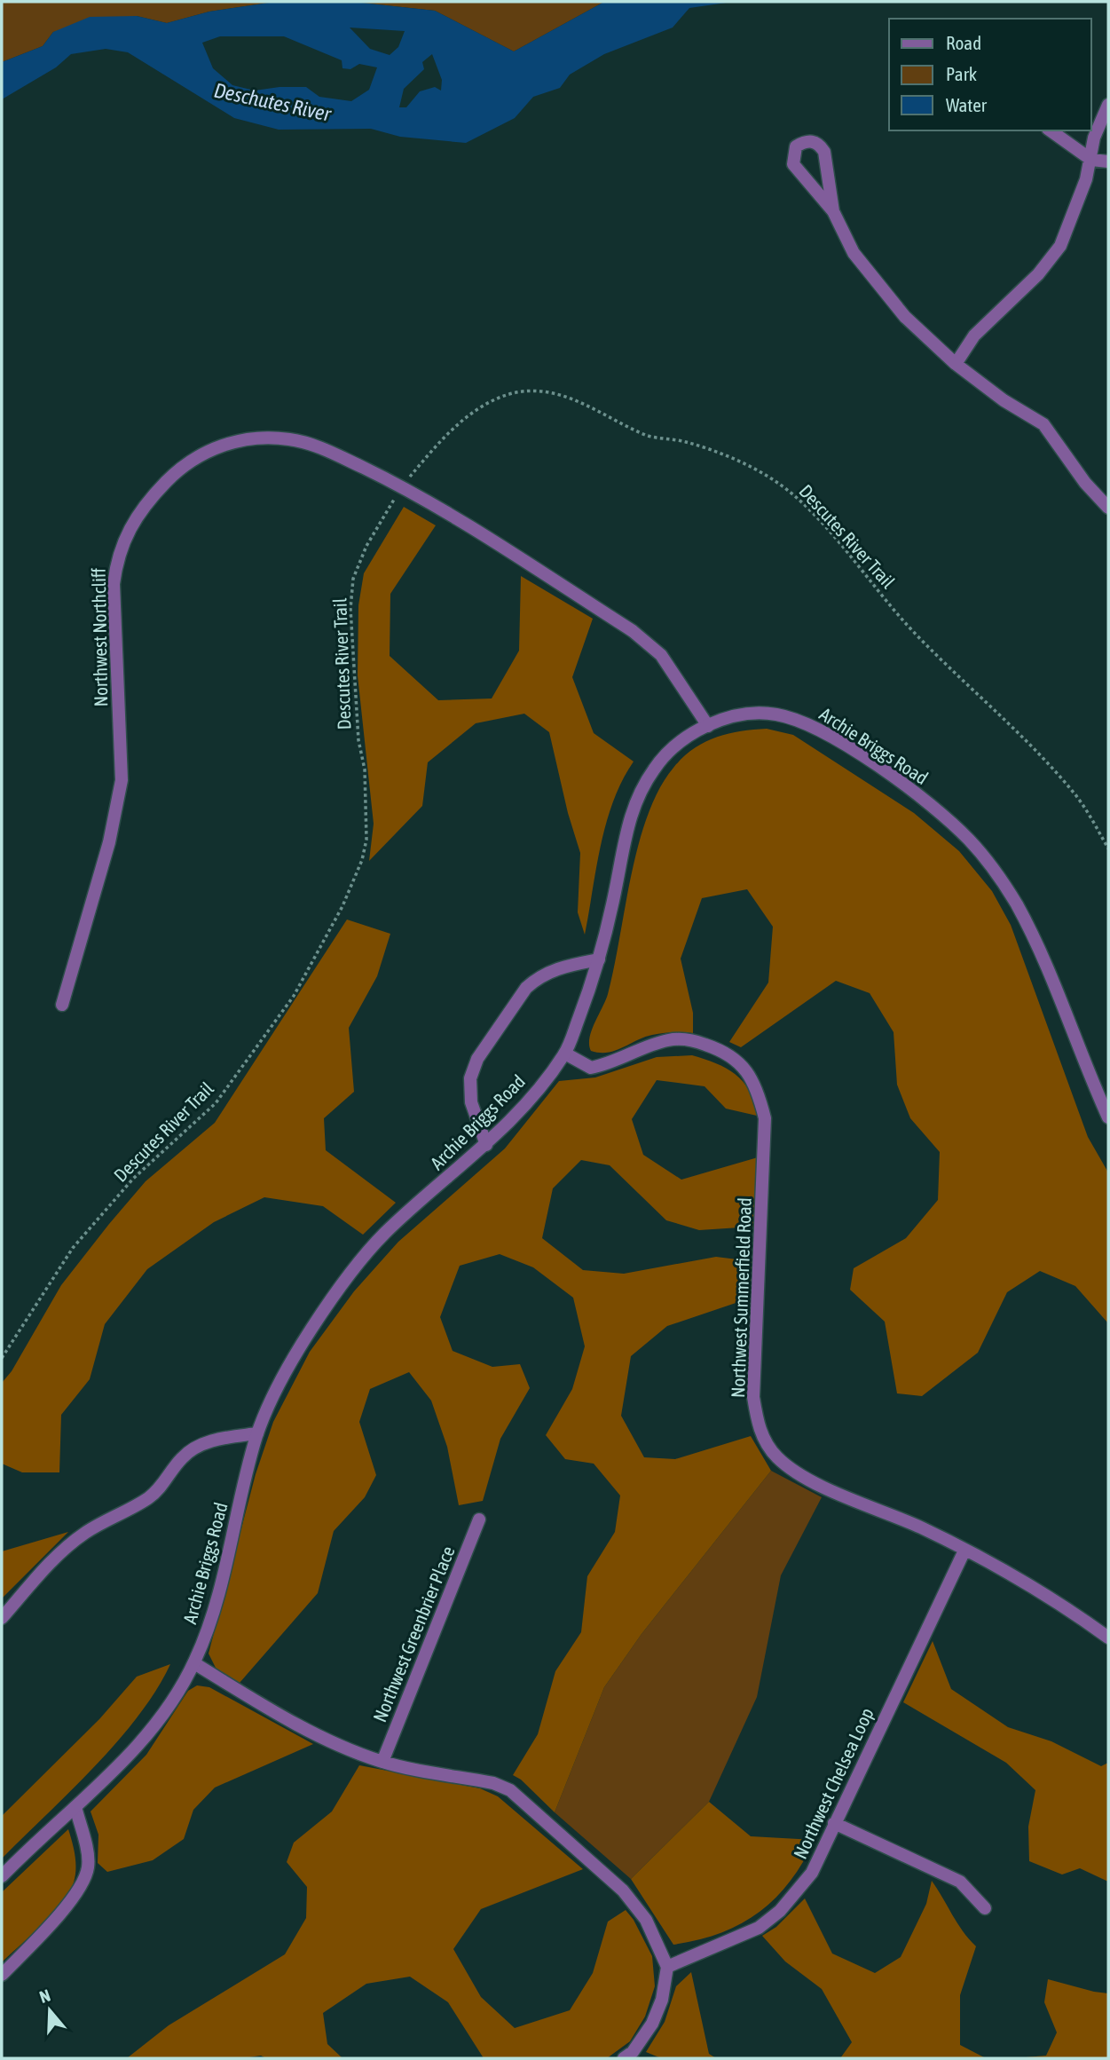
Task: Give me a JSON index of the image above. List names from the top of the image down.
{
  "streets": {
    "street": [
      "Northwest Northcliff",
      "Archie Briggs Road",
      "Northwest Summerfield Road",
      "Northwest Greenbrier Place",
      "Northwest Chelsea Loop"
    ],
    "path": ["Descutes River Trail"]
  },
  "crossings": [
    ["Descutes River Trail", "Northwest Northcliff"],
    ["Northwest Northcliff", "Archie Briggs Road"],
    ["Archie Briggs Road", "Northwest Summerfield Road"],
    ["Northwest Summerfield Road", "Northwest Chelsea Loop"]
  ],
  "water": ["Deschutes River"],
  "legend": ["Road", "Park", "Water"],
  "north": "top"
}
